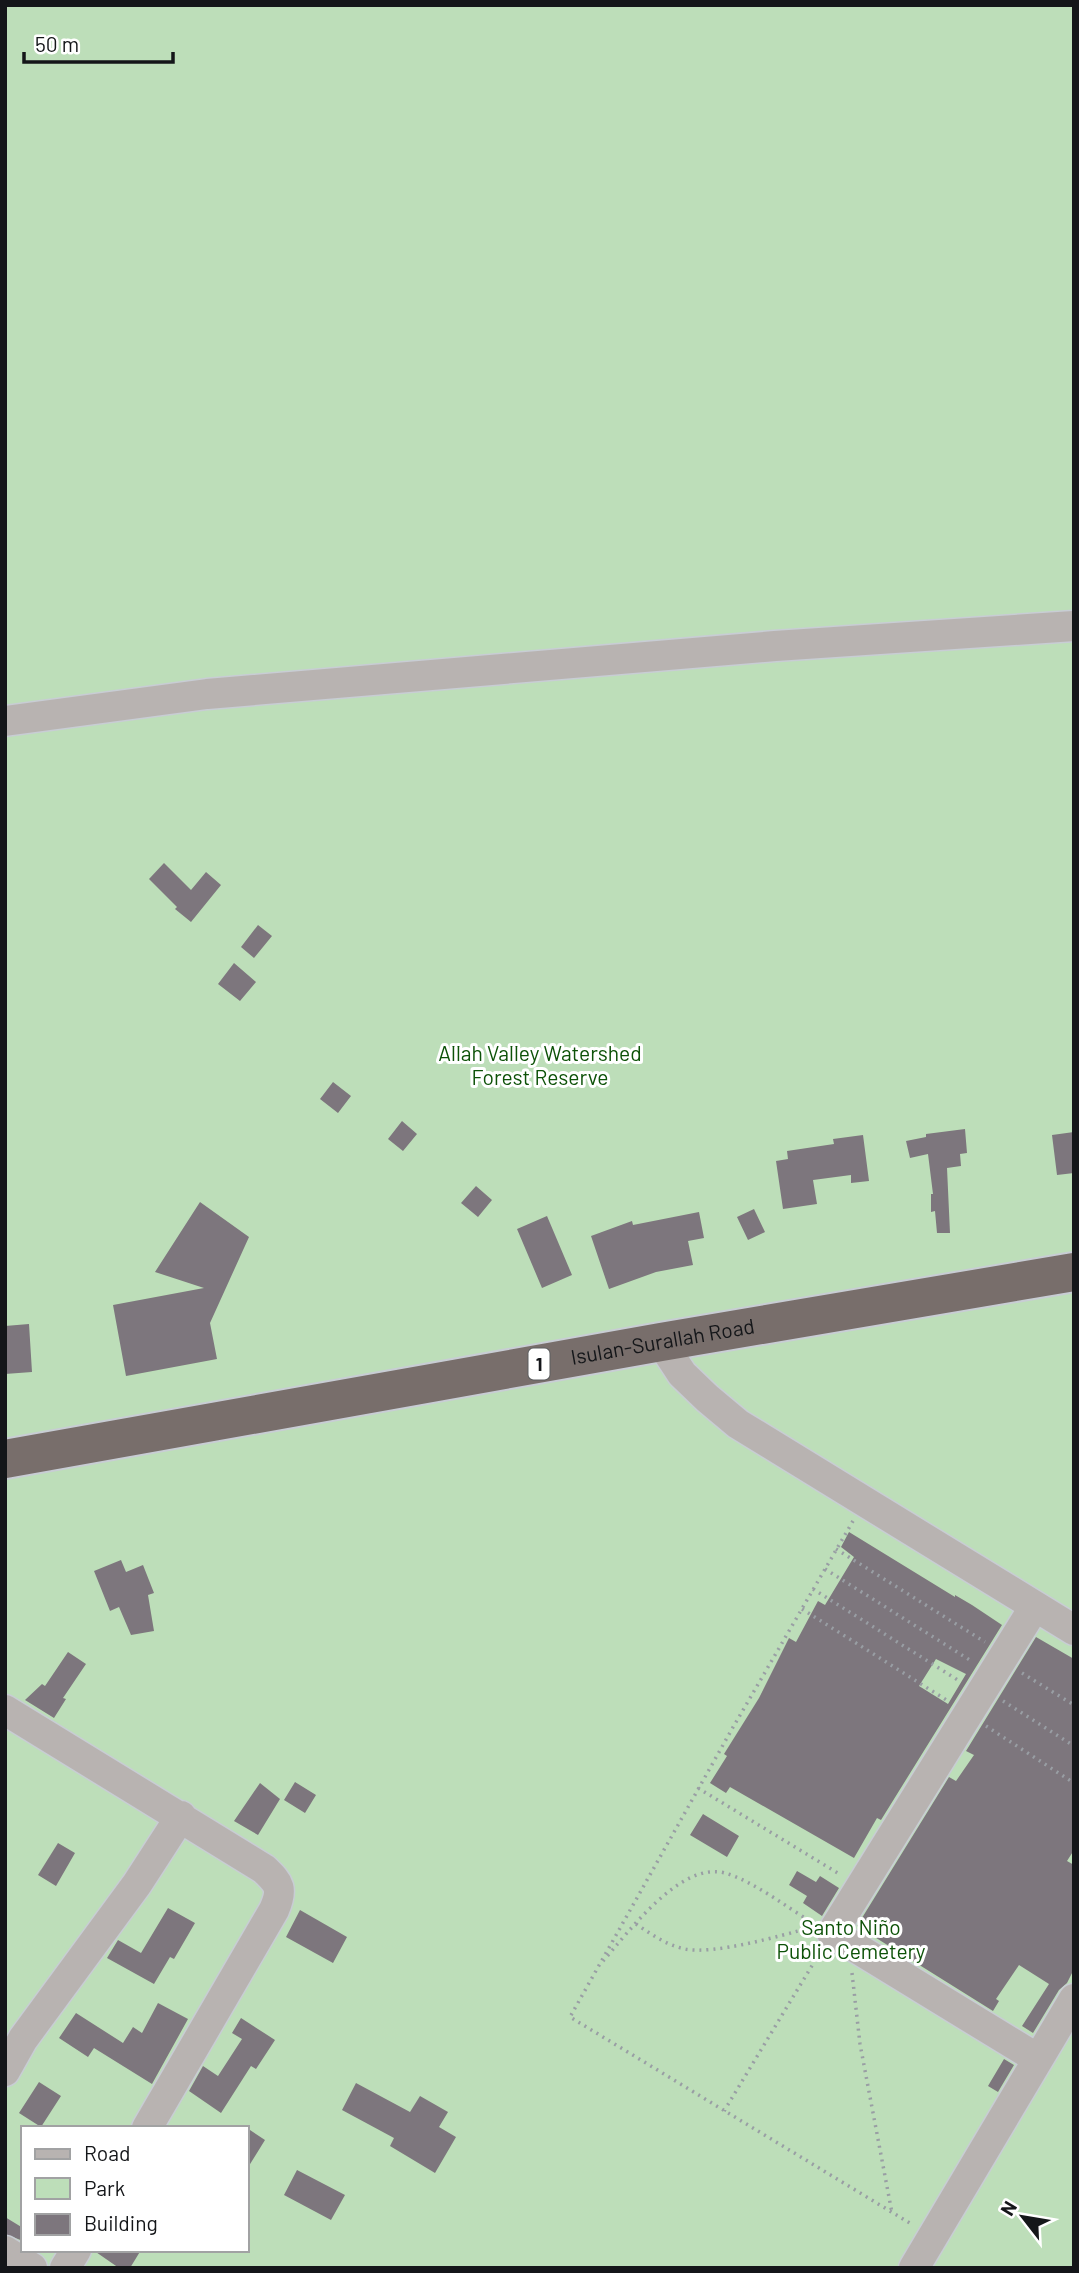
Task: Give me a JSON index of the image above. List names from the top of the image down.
{
  "streets": {
    "highway": ["Isulan-Surallah Road", "1"]
  },
  "parks": ["Allah Valley Watershed Forest Reserve", "Santo Niño Public Cemetery"],
  "legend": ["Road", "Park", "Building"],
  "scale_bar": "50 m",
  "north": "top left"
}
